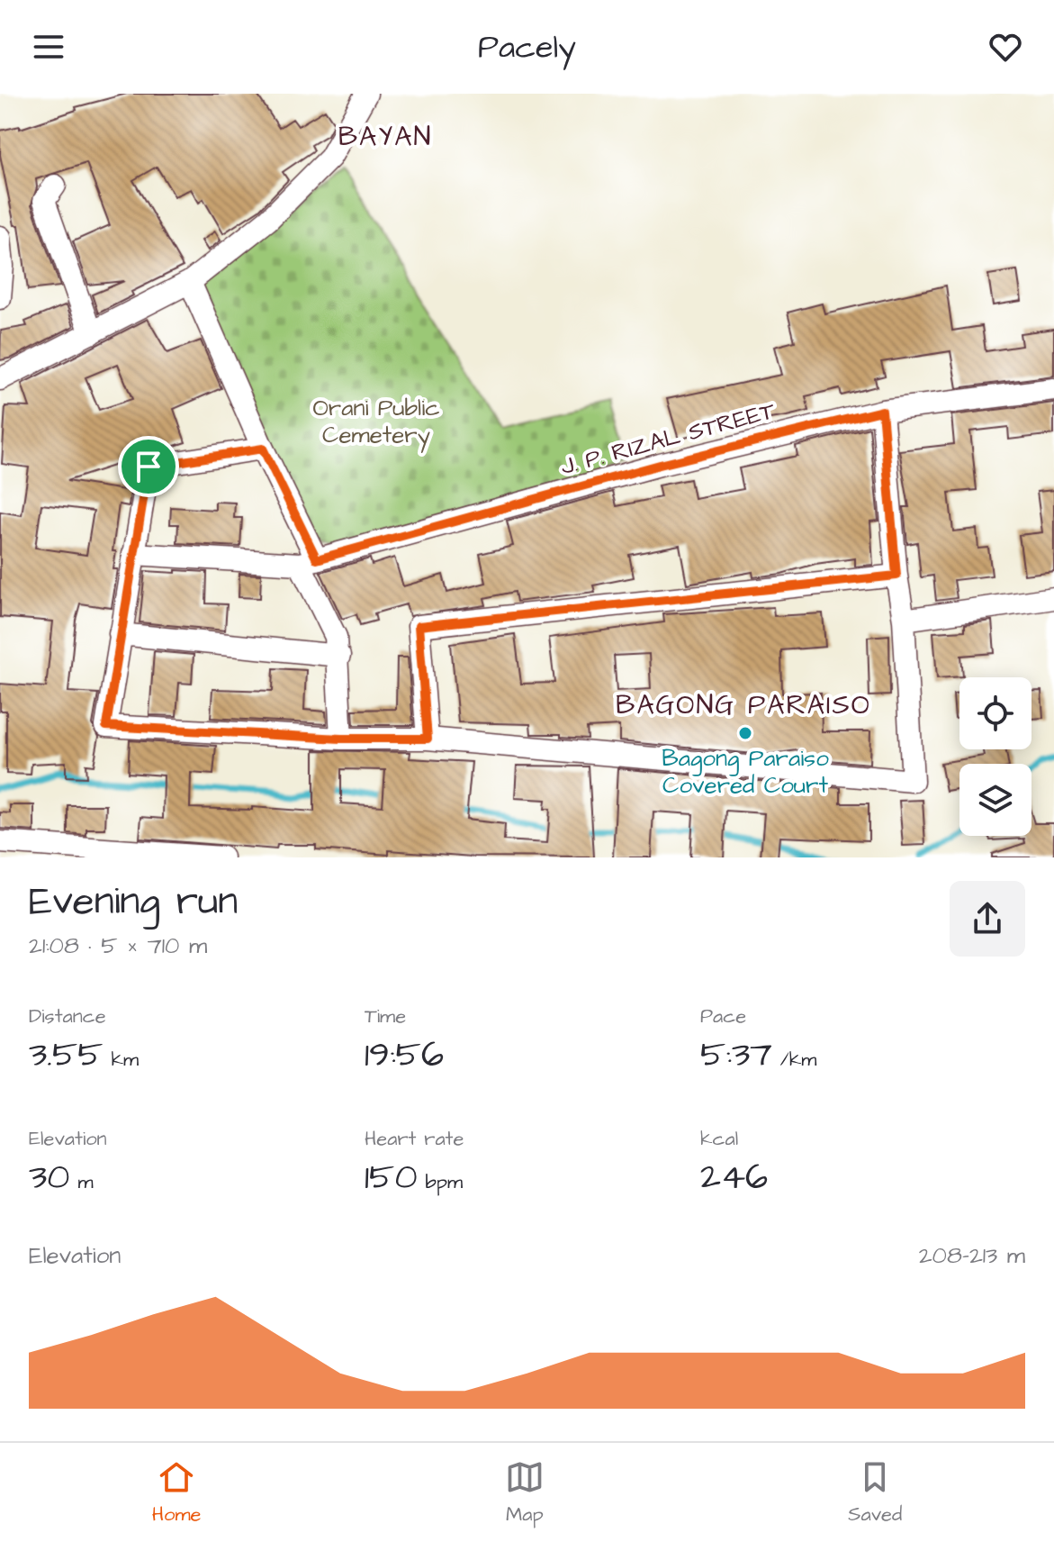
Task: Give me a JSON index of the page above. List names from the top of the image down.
{
  "streets": {
    "street": ["J. P. RIZAL STREET"]
  },
  "districts": ["BAYAN", "BAGONG PARAISO"],
  "parks": ["Orani Public Cemetery"],
  "places": ["Bagong Paraiso Covered Court"],
  "page": {
    "header": "Pacely",
    "heading": ["Evening run", "21:08 · 5 × 710 m"],
    "stats": [
      ["Distance", "3.55 km"],
      ["Time", "19:56"],
      ["Pace", "5:37 /km"],
      ["Elevation", "30 m"],
      ["Heart rate", "150 bpm"],
      ["kcal", "246"]
    ],
    "chart": ["Elevation", "208–213 m"],
    "tabs": ["Home", "Map", "Saved"]
  }
}
